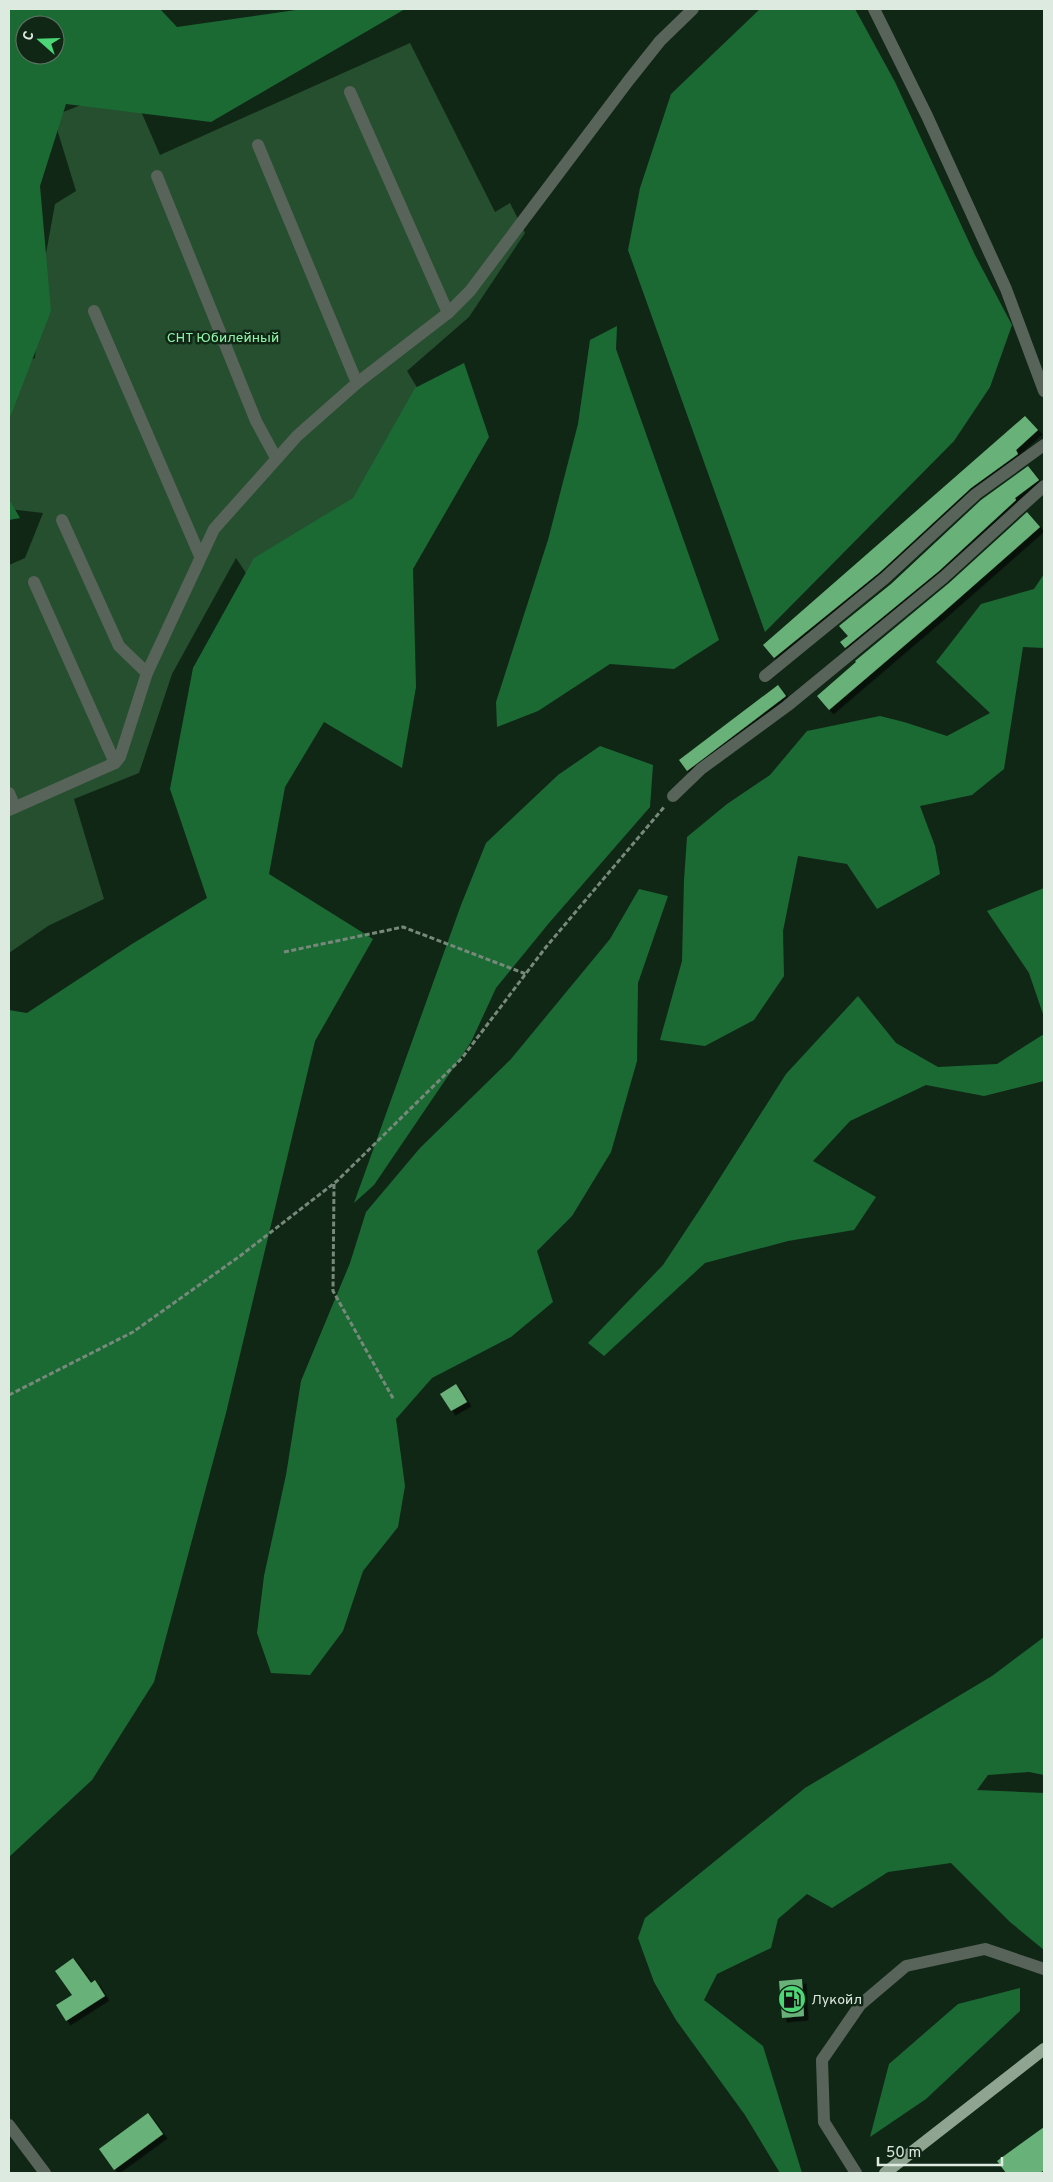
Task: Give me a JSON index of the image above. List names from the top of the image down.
{
  "parks": ["СНТ Юбилейный"],
  "places": {
    "fuel station": ["Лукойл"]
  },
  "scale_bar": "50 m",
  "north": "left"
}
